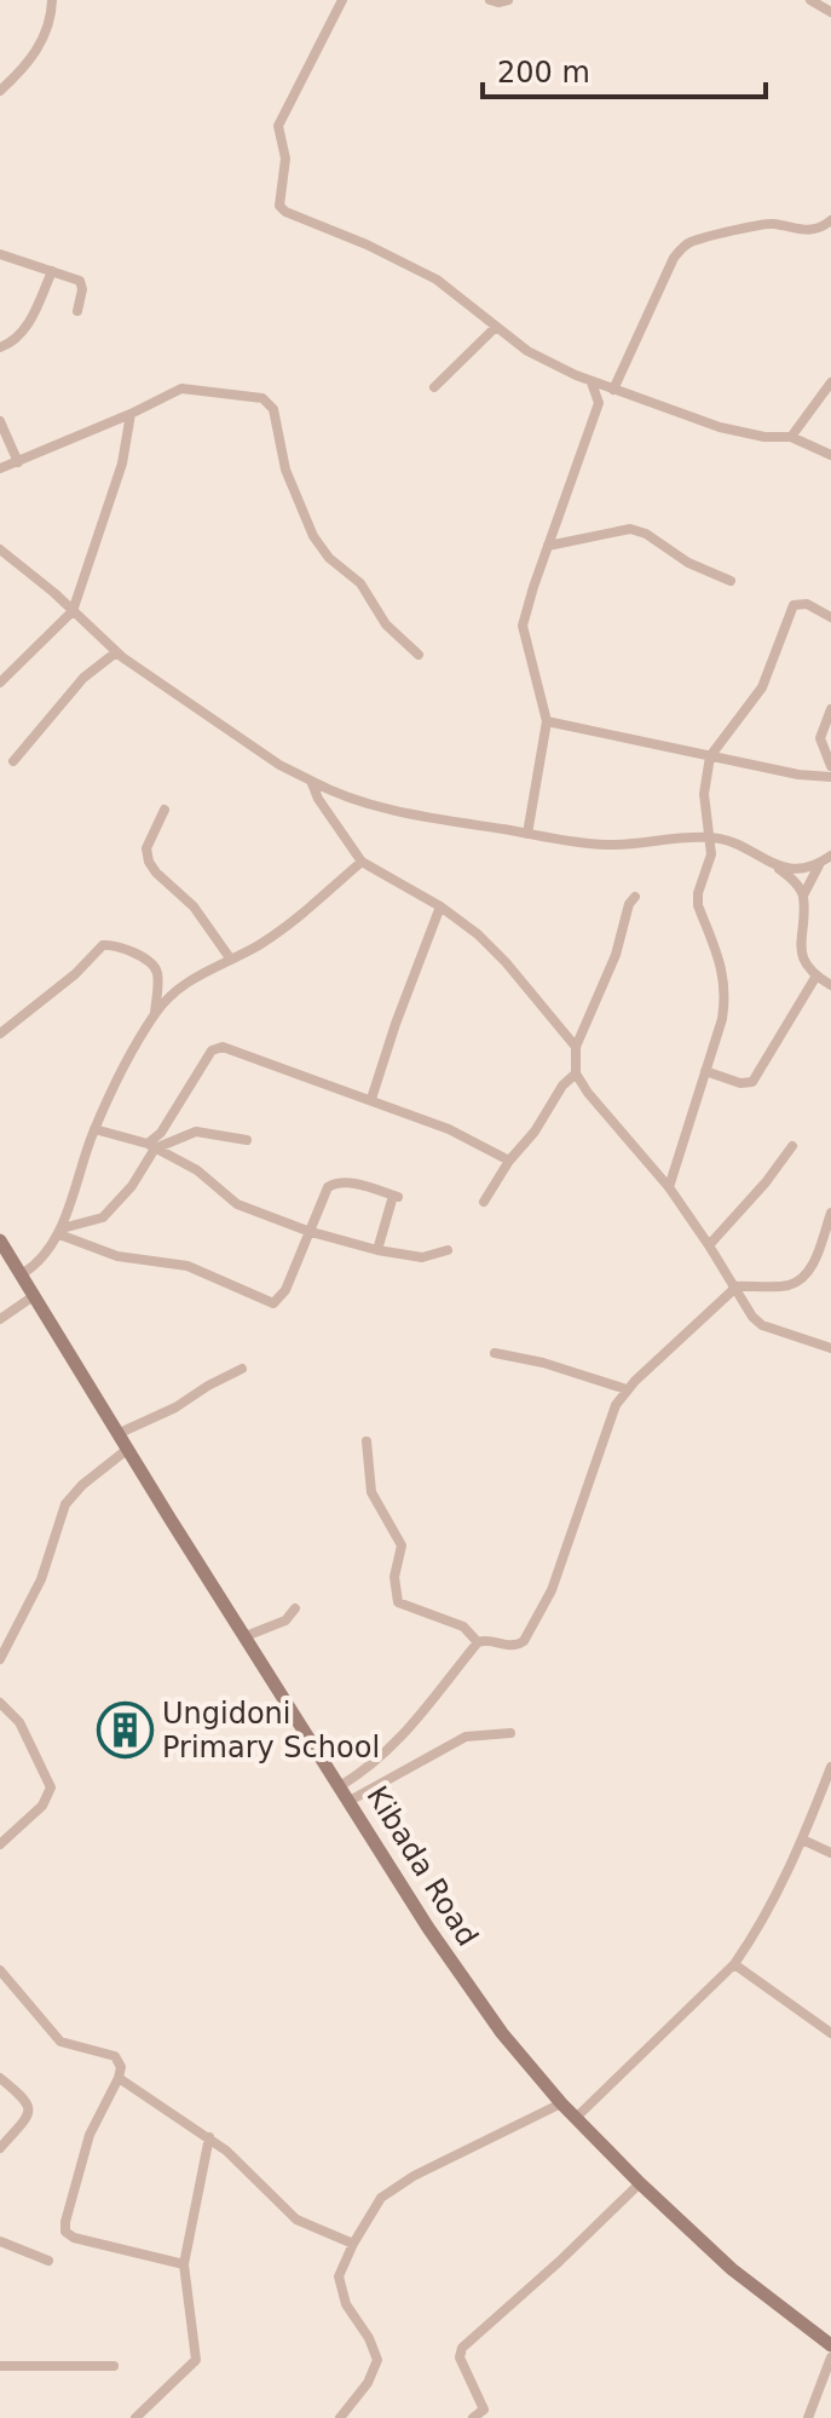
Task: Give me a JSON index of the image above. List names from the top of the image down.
{
  "streets": {
    "main road": ["Kibada Road"]
  },
  "places": {
    "building": ["Ungidoni Primary School"]
  },
  "scale_bar": "200 m"
}
